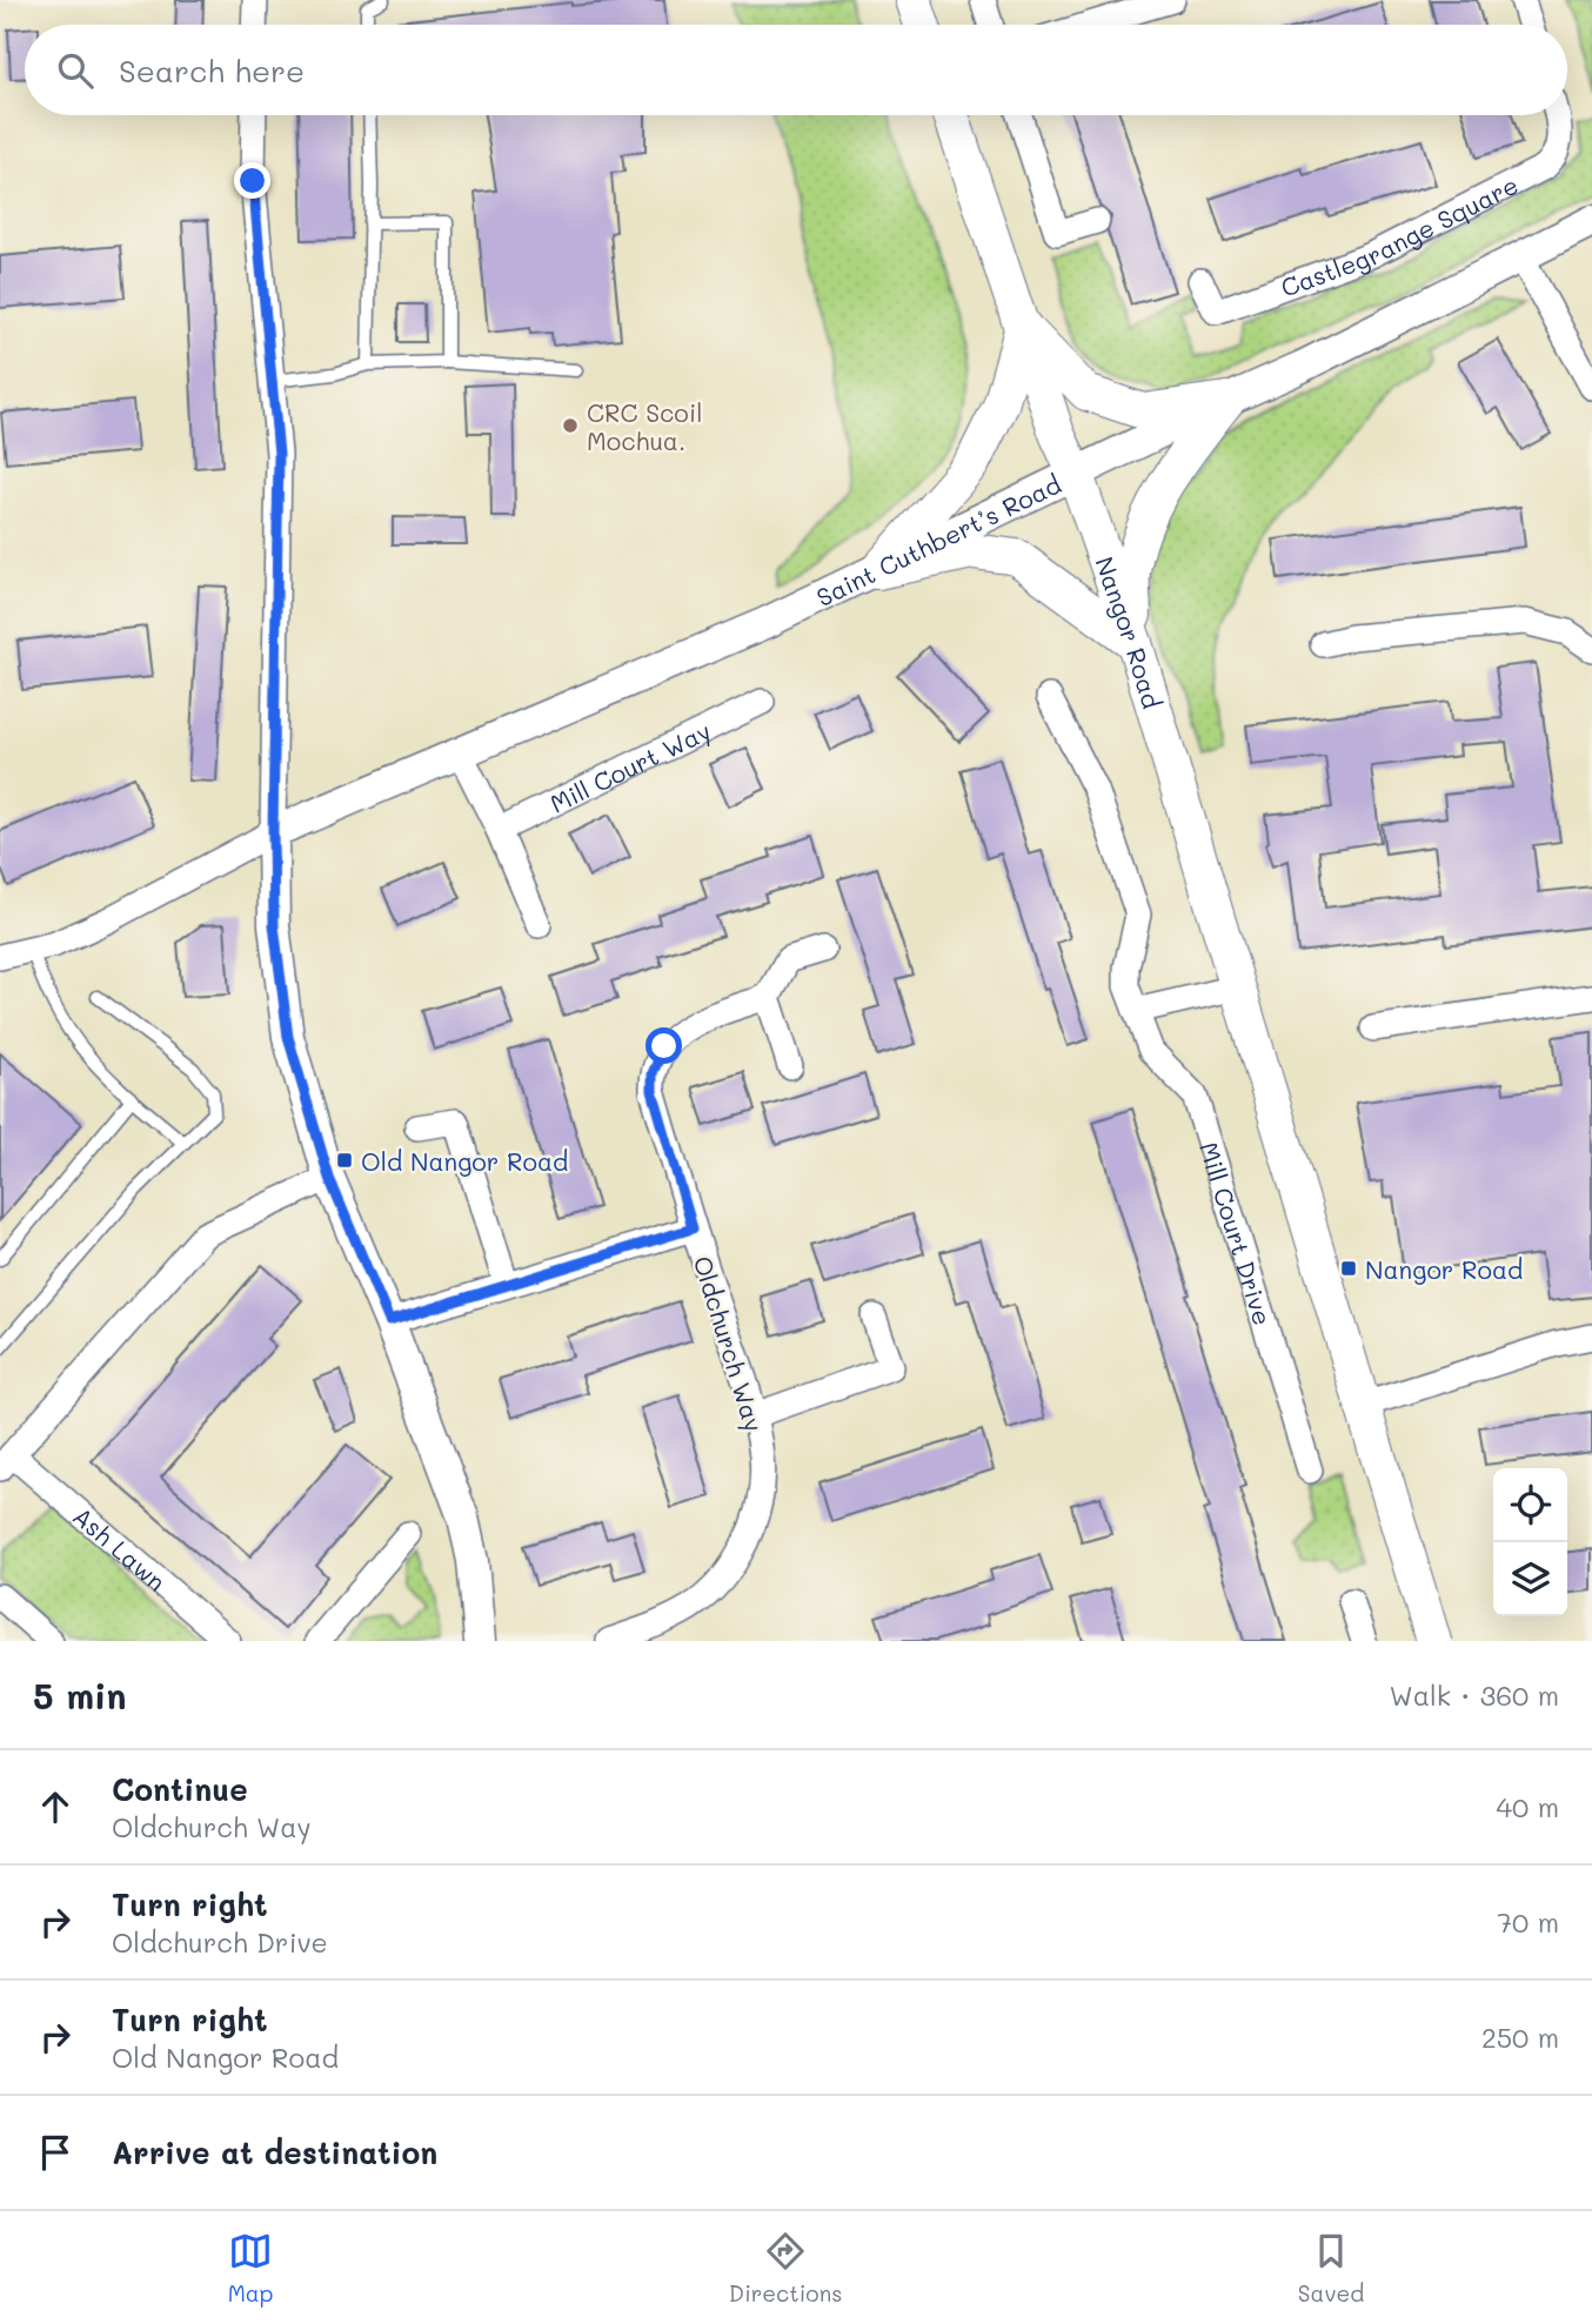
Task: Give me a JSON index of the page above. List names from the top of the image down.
{
  "streets": {
    "main road": ["Nangor Road"],
    "street": [
      "Castlegrange Square",
      "Saint Cuthbert’s Road",
      "Mill Court Way",
      "Mill Court Drive",
      "Oldchurch Way",
      "Ash Lawn"
    ]
  },
  "crossings": [
    ["Saint Cuthbert’s Road", "Nangor Road"]
  ],
  "places": {
    "other": ["CRC Scoil Mochua."],
    "transit": ["Old Nangor Road", "Nangor Road"]
  },
  "page": {
    "search": "Search here",
    "heading": ["5 min", "Walk · 360 m"],
    "list": [
      ["Continue", "Oldchurch Way", "40 m"],
      ["Turn right", "Oldchurch Drive", "70 m"],
      ["Turn right", "Old Nangor Road", "250 m"],
      "Arrive at destination"
    ],
    "nav": ["Map", "Directions", "Saved"]
  }
}
